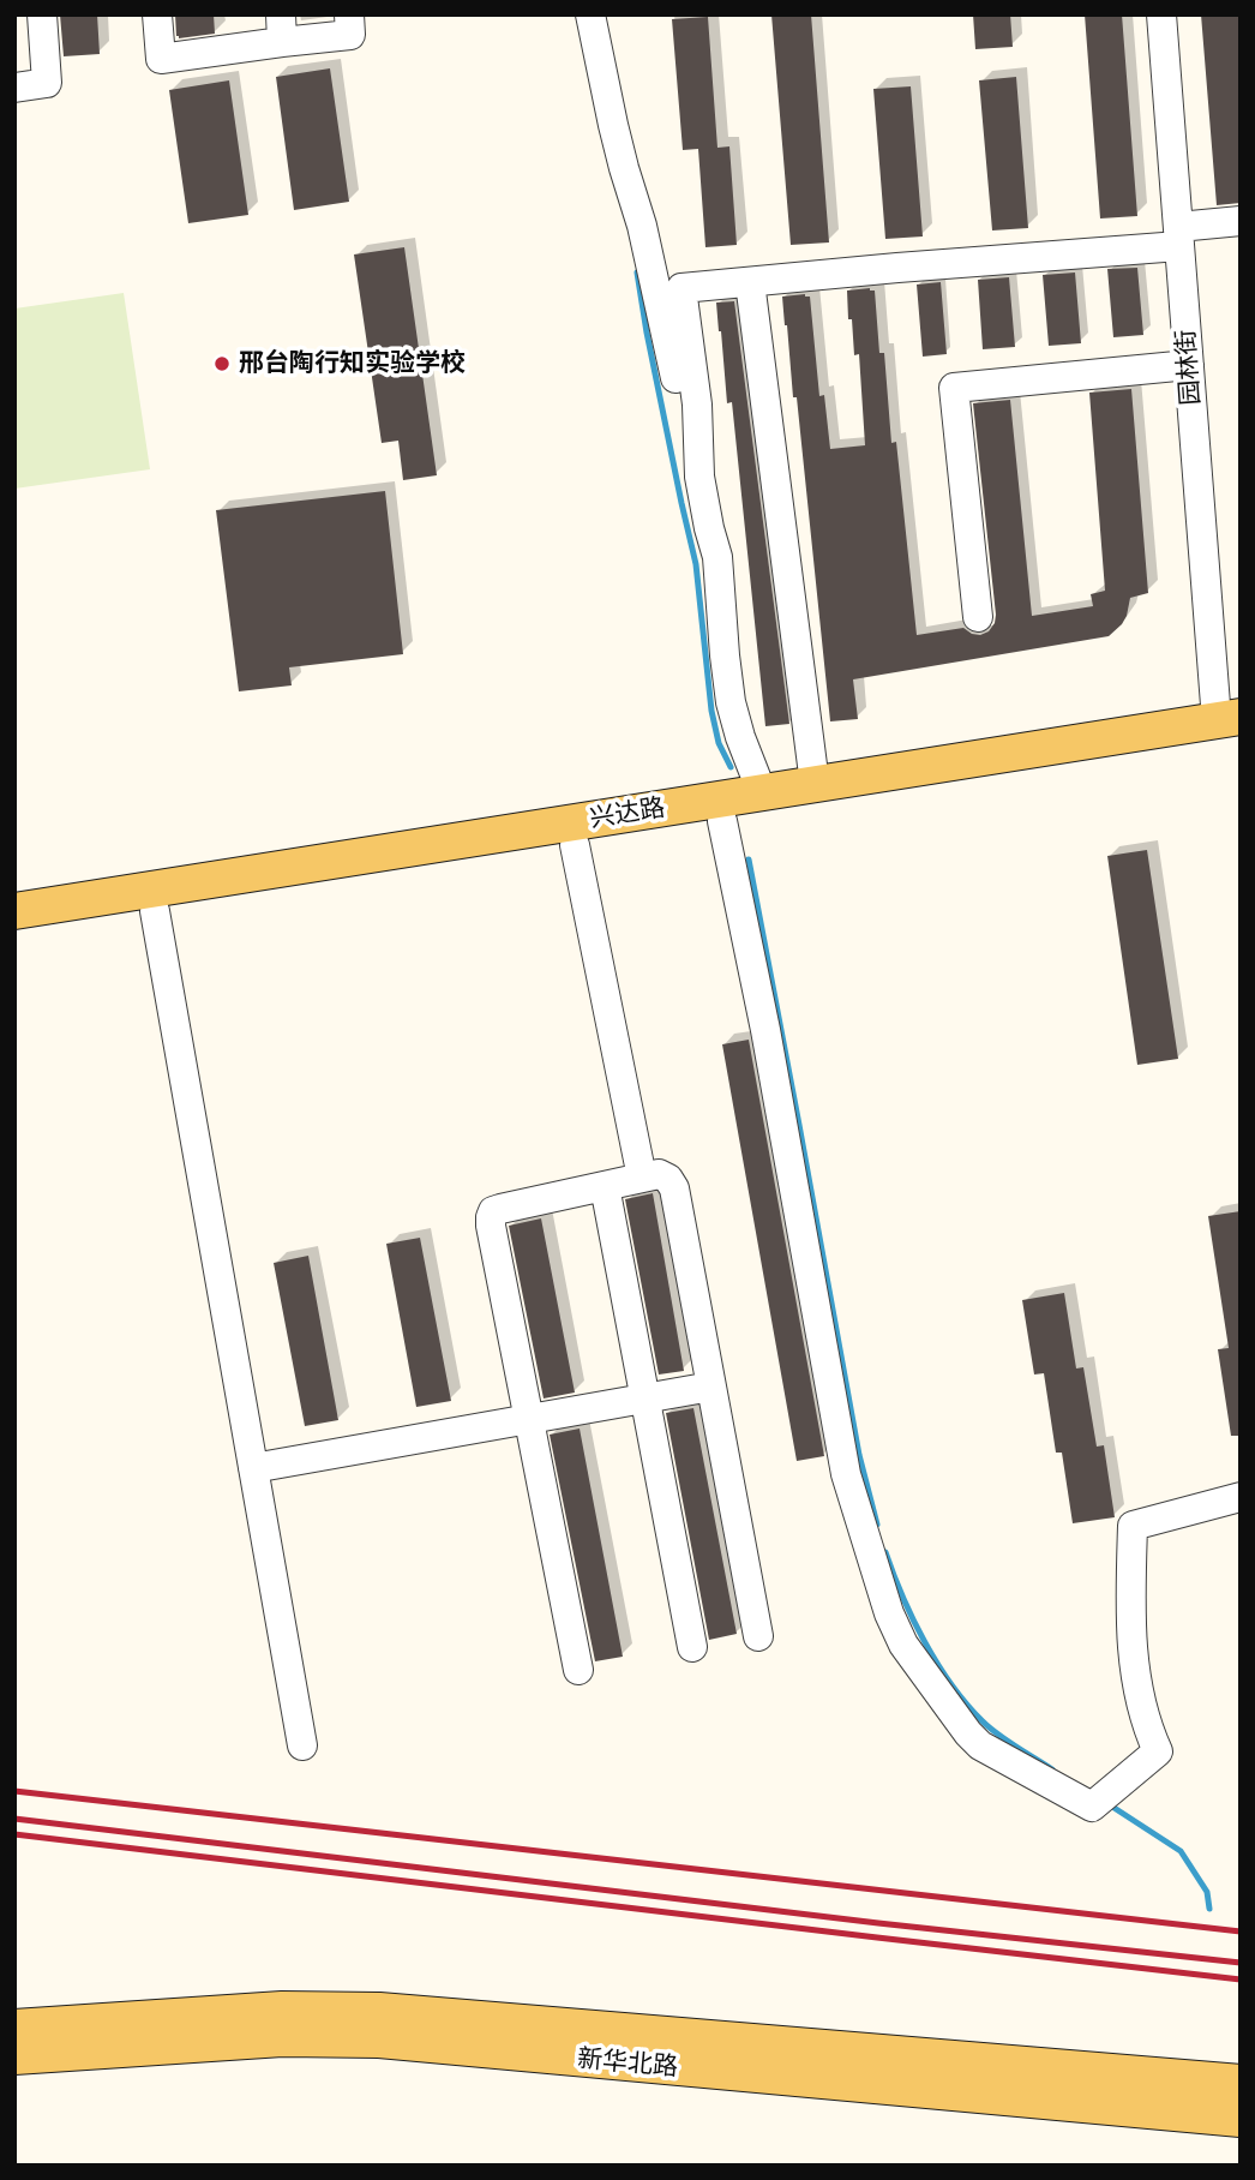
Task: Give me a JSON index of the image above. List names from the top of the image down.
{
  "streets": {
    "main road": ["兴达路", "新华北路"],
    "street": ["园林街"]
  },
  "crossings": [
    ["园林街", "兴达路"]
  ],
  "places": ["邢台陶行知实验学校"]
}
